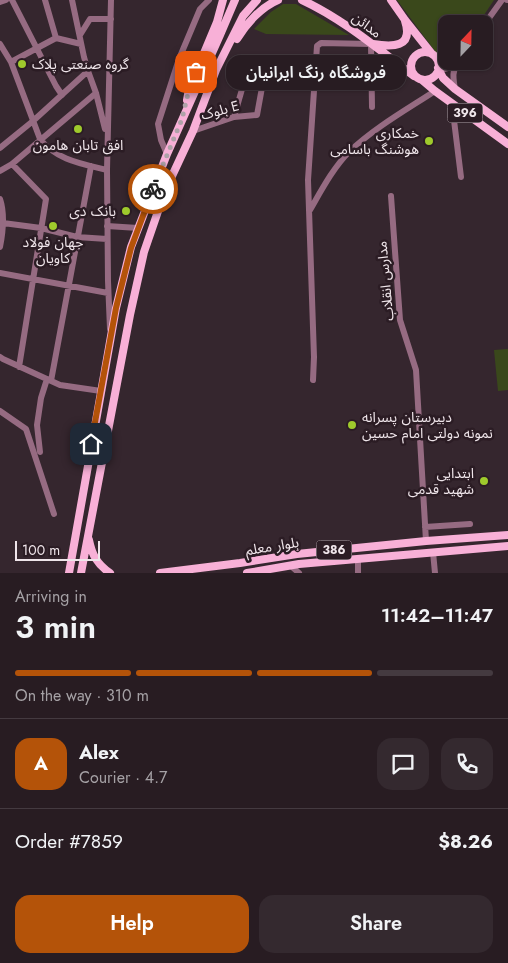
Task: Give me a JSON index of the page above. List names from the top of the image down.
{
  "streets": {
    "main road": [
      "مدائن",
      "396",
      "بلوار معلم",
      "386"
    ],
    "street": ["بلوک E", "مدارس انقلاب"]
  },
  "crossings": [
    ["مدائن", "396"],
    ["مدارس انقلاب", "بلوار معلم"]
  ],
  "places": [
    "گروه صنعتی پلاک",
    "فروشگاه رنگ ایرانیان",
    "افق تابان هامون",
    "خمکاری هوشنگ باسامی",
    "بانک دی",
    "جهان فولاد کاویان",
    "دبیرستان پسرانه نمونه دولتی امام حسین",
    "ابتدایی شهید قدمی"
  ],
  "scale_bar": "100 m",
  "north": "top",
  "page": {
    "bubble": "فروشگاه رنگ ایرانیان",
    "scale": "100 m",
    "heading": ["3 min", "Arriving in", "11:42–11:47"],
    "panel": [
      "Alex",
      "Courier · 4.7",
      "Order #7859",
      "$8.26"
    ],
    "bar": "On the way · 310 m",
    "round": "A",
    "buttons": ["Help", "Share"]
  }
}
